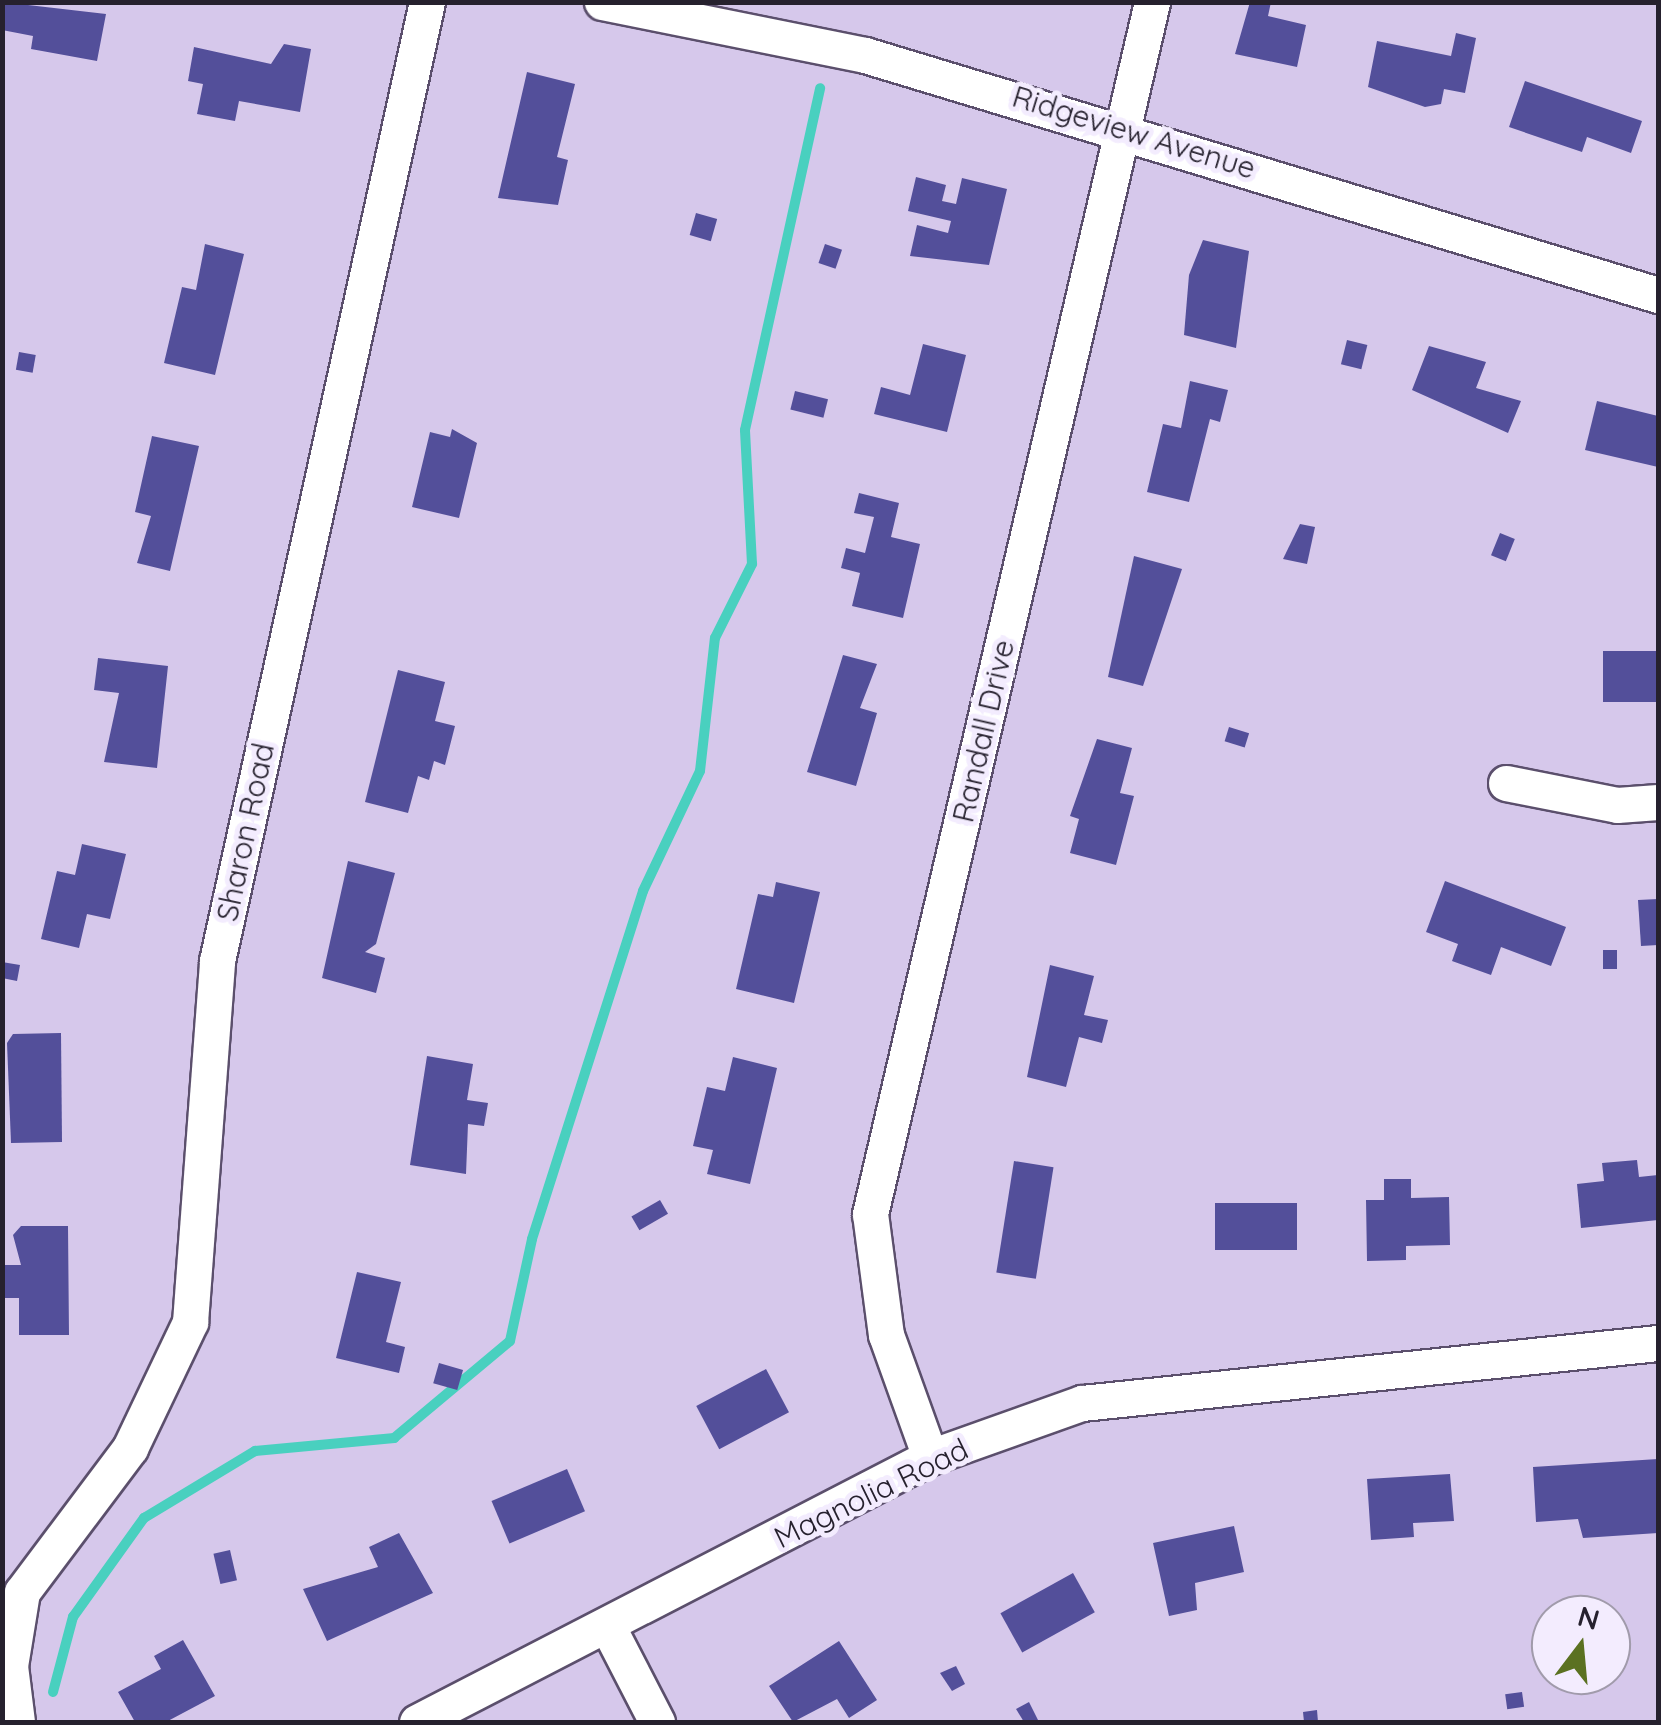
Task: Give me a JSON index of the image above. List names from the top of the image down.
{
  "streets": {
    "street": [
      "Ridgeview Avenue",
      "Randall Drive",
      "Sharon Road",
      "Magnolia Road"
    ]
  },
  "crossings": [
    ["Ridgeview Avenue", "Randall Drive"],
    ["Randall Drive", "Magnolia Road"]
  ],
  "north": "top"
}
